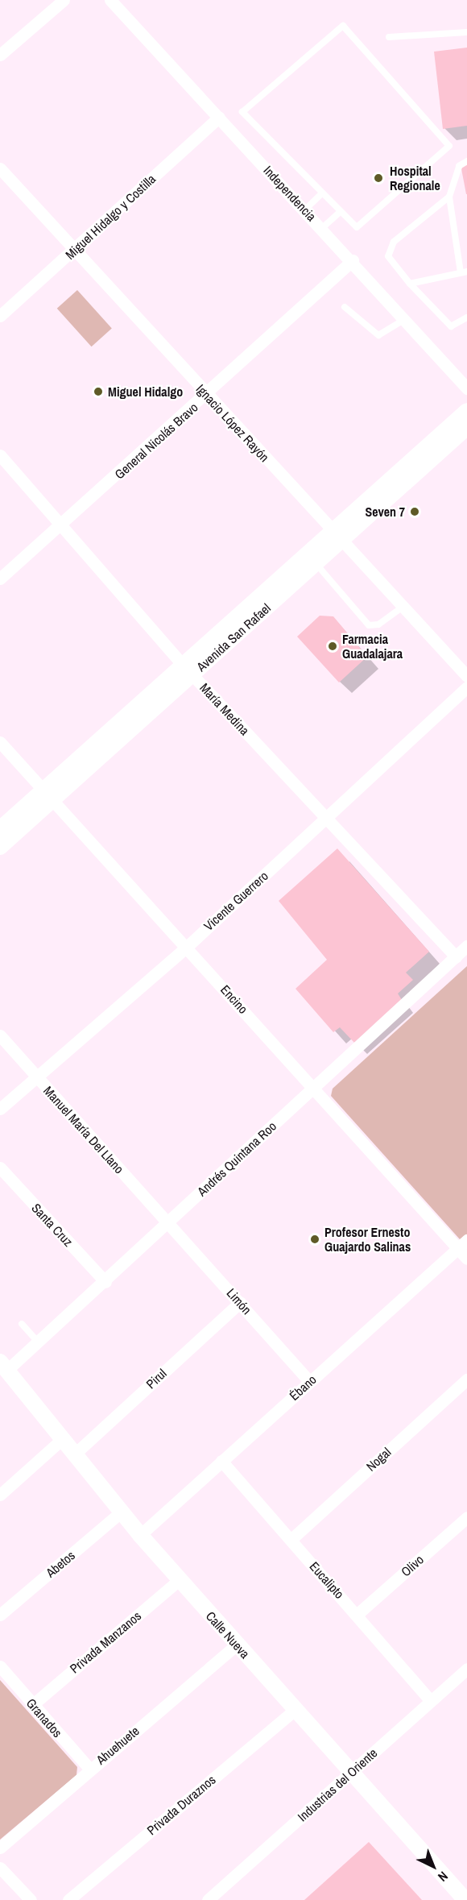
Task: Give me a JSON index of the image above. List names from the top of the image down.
{
  "streets": {
    "street": [
      "Independencia",
      "Miguel Hidalgo y Costilla",
      "Ignacio López Rayón",
      "General Nicolás Bravo",
      "Avenida San Rafael",
      "María Medina",
      "Vicente Guerrero",
      "Encino",
      "Manuel María Del Llano",
      "Andrés Quintana Roo",
      "Santa Cruz",
      "Limón",
      "Pirul",
      "Ébano",
      "Nogal",
      "Abetos",
      "Olivo",
      "Eucalipto",
      "Calle Nueva",
      "Privada Manzanos",
      "Granados",
      "Ahuehuete",
      "Industrias del Oriente",
      "Privada Duraznos"
    ]
  },
  "crossings": [
    ["Independencia", "Miguel Hidalgo y Costilla"],
    ["Independencia", "General Nicolás Bravo"],
    ["Miguel Hidalgo y Costilla", "Ignacio López Rayón"],
    ["Ignacio López Rayón", "General Nicolás Bravo"],
    ["Ignacio López Rayón", "Avenida San Rafael"],
    ["General Nicolás Bravo", "María Medina"],
    ["Avenida San Rafael", "María Medina"],
    ["Avenida San Rafael", "Encino"],
    ["María Medina", "Vicente Guerrero"],
    ["María Medina", "Andrés Quintana Roo"],
    ["Vicente Guerrero", "Encino"],
    ["Vicente Guerrero", "Manuel María Del Llano"],
    ["Encino", "Andrés Quintana Roo"],
    ["Encino", "Ébano"],
    ["Manuel María Del Llano", "Andrés Quintana Roo"],
    ["Manuel María Del Llano", "Limón"],
    ["Andrés Quintana Roo", "Santa Cruz"],
    ["Andrés Quintana Roo", "Limón"],
    ["Andrés Quintana Roo", "Calle Nueva"],
    ["Limón", "Pirul"],
    ["Limón", "Ébano"],
    ["Pirul", "Calle Nueva"],
    ["Ébano", "Eucalipto"],
    ["Ébano", "Calle Nueva"],
    ["Nogal", "Eucalipto"],
    ["Abetos", "Calle Nueva"],
    ["Olivo", "Eucalipto"],
    ["Eucalipto", "Industrias del Oriente"],
    ["Calle Nueva", "Privada Manzanos"],
    ["Calle Nueva", "Ahuehuete"],
    ["Calle Nueva", "Industrias del Oriente"],
    ["Calle Nueva", "Privada Duraznos"],
    ["Privada Manzanos", "Granados"],
    ["Granados", "Ahuehuete"]
  ],
  "places": [
    "Hospital Regionale",
    "Miguel Hidalgo",
    "Seven 7",
    "Farmacia Guadalajara",
    "Profesor Ernesto Guajardo Salinas"
  ],
  "north": "bottom right"
}
